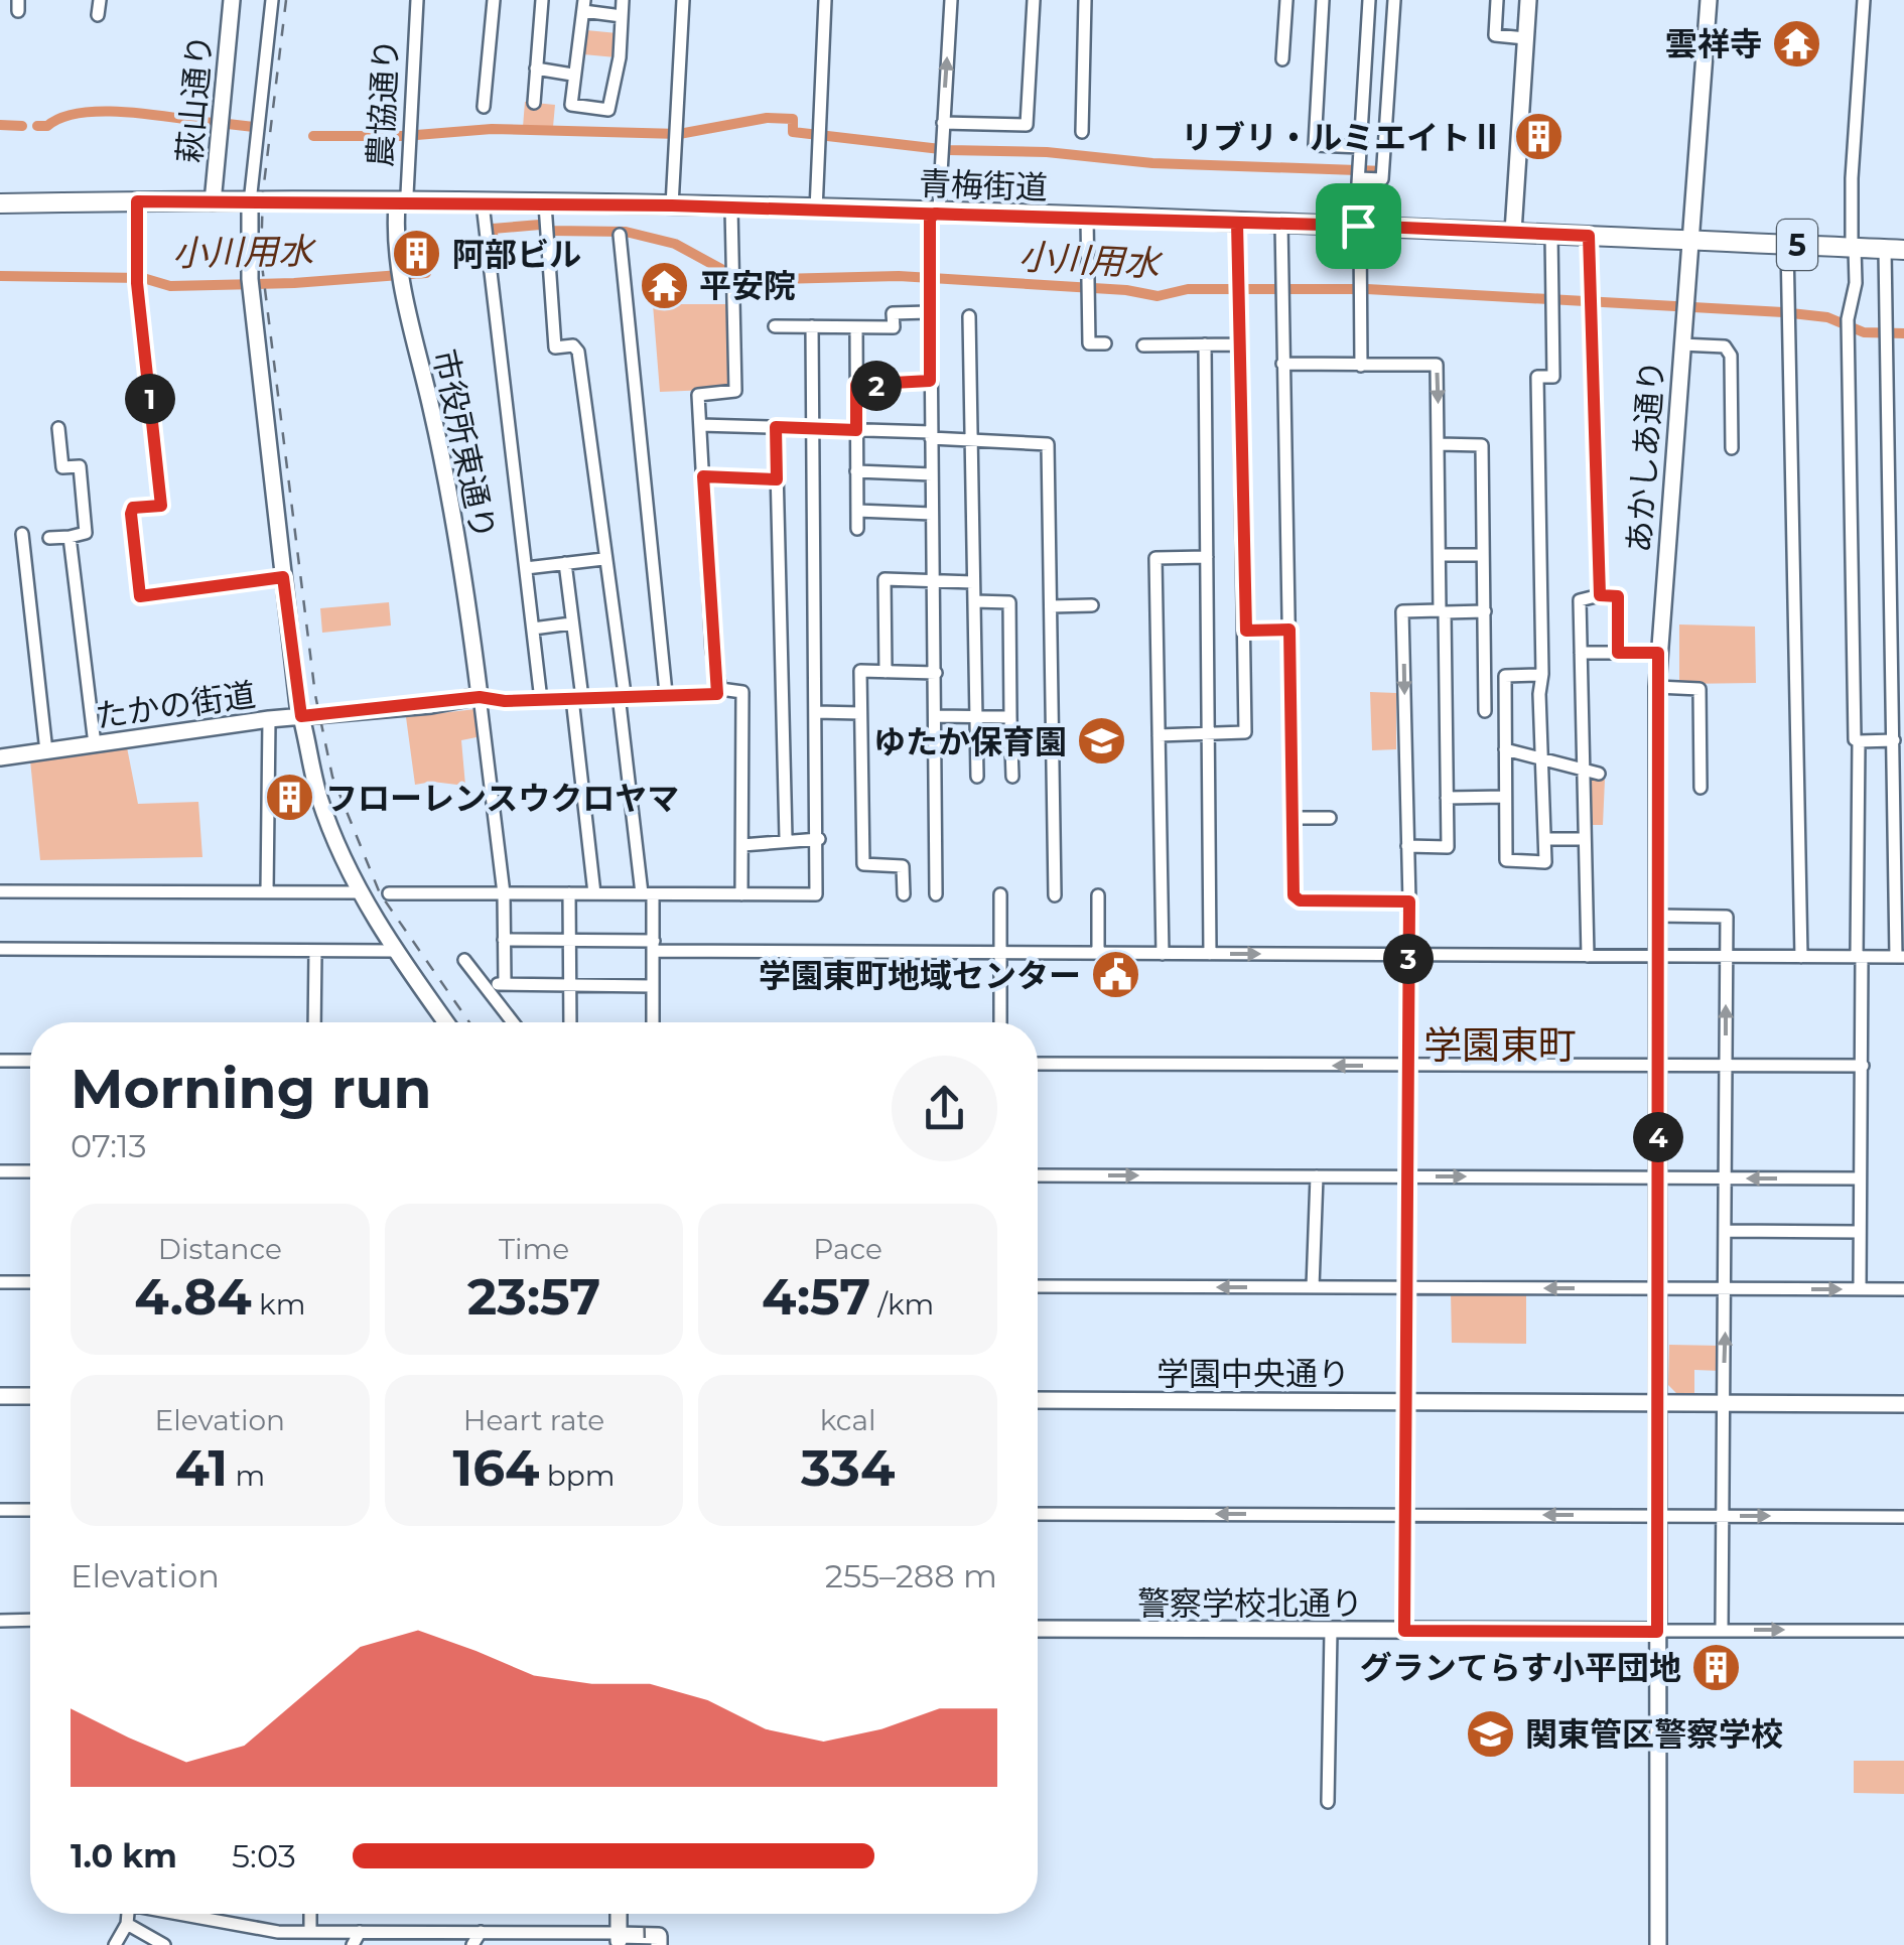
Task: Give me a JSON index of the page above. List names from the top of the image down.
{
  "streets": {
    "main road": ["青梅街道", "5"],
    "street": [
      "萩山通り",
      "農協通り",
      "市役所東通り",
      "あかしあ通り",
      "たかの街道",
      "学園中央通り",
      "警察学校北通り"
    ]
  },
  "crossings": [
    ["萩山通り", "青梅街道"],
    ["農協通り", "青梅街道"],
    ["農協通り", "市役所東通り"],
    ["青梅街道", "市役所東通り"],
    ["青梅街道", "あかしあ通り"],
    ["市役所東通り", "たかの街道"],
    ["あかしあ通り", "学園中央通り"],
    ["あかしあ通り", "警察学校北通り"]
  ],
  "districts": ["学園東町"],
  "water": ["小川用水"],
  "places": {
    "temple": ["雲祥寺", "平安院"],
    "building": [
      "リブリ・ルミエイトⅡ",
      "阿部ビル",
      "フローレンスウクロヤマ",
      "グランてらす小平団地"
    ],
    "school or university": ["ゆたか保育園", "関東管区警察学校"],
    "public building": ["学園東町地域センター"]
  },
  "page": {
    "pins": [
      "2",
      "1",
      "3",
      "4"
    ],
    "heading": ["Morning run", "07:13"],
    "stats": [
      ["Distance", "4.84 km"],
      ["Time", "23:57"],
      ["Pace", "4:57 /km"],
      ["Elevation", "41 m"],
      ["Heart rate", "164 bpm"],
      ["kcal", "334"]
    ],
    "chart": ["Elevation", "255–288 m"],
    "list": [
      {
        "name": "1.0 km",
        "note": "5:03"
      }
    ]
  }
}
